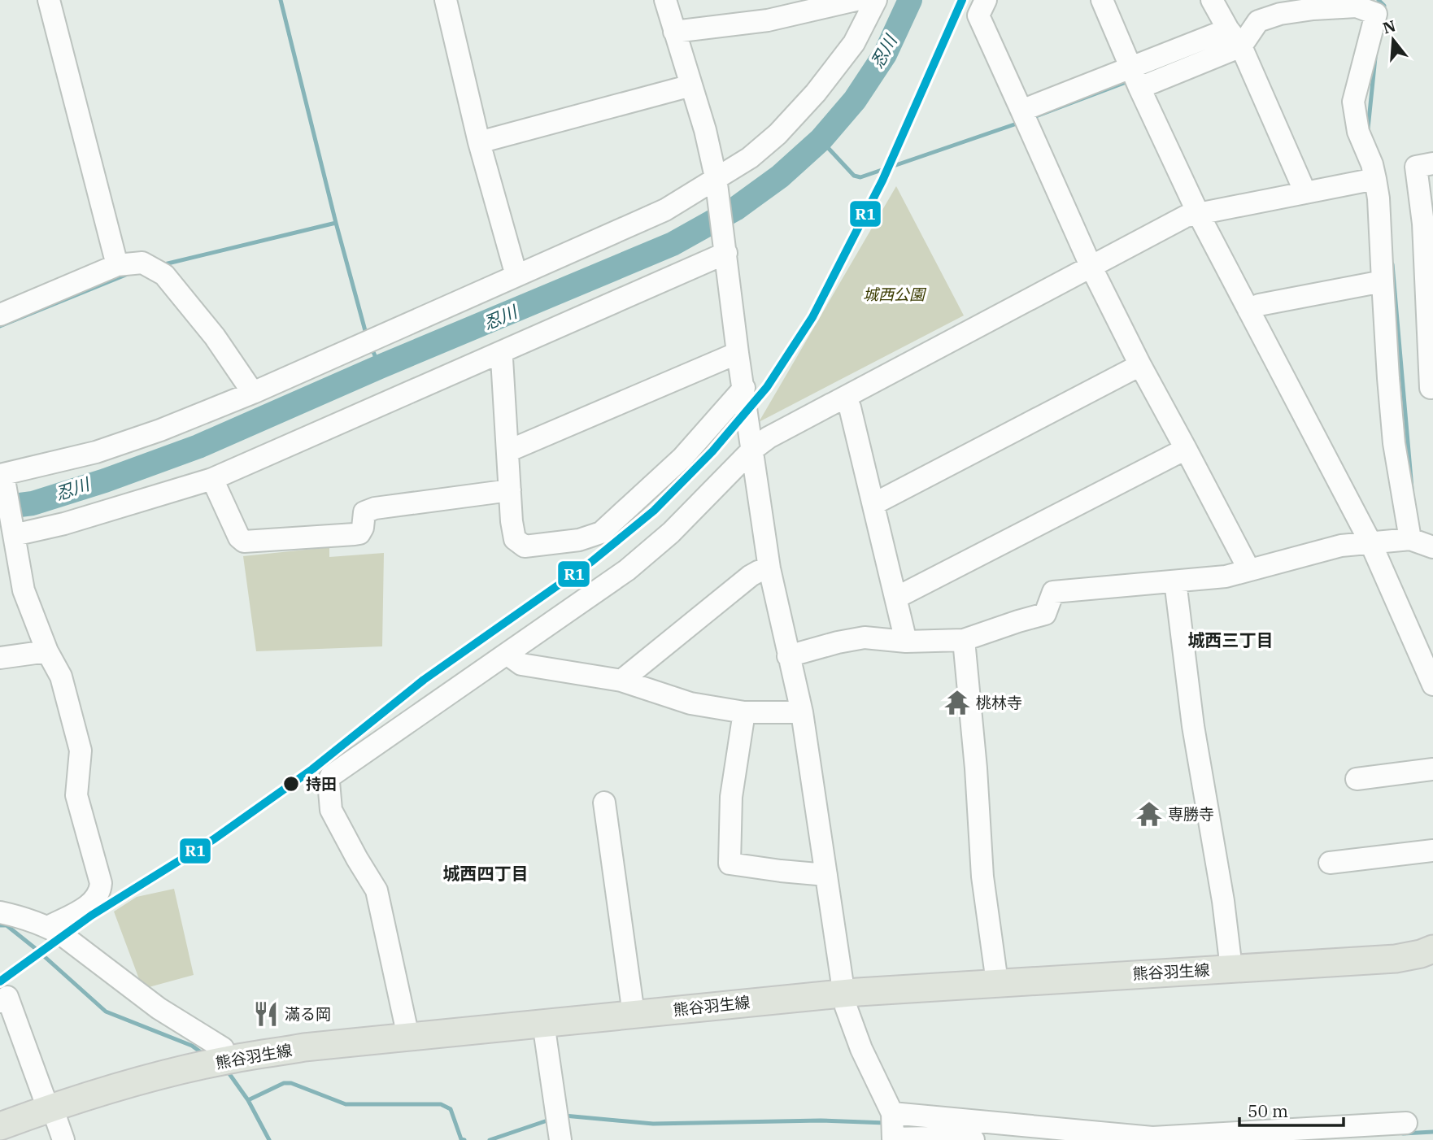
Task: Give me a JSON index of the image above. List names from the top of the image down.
{
  "streets": {
    "main road": ["熊谷羽生線"]
  },
  "districts": ["城西三丁目", "城西四丁目"],
  "water": ["忍川"],
  "parks": ["城西公園"],
  "places": {
    "temple": ["桃林寺", "専勝寺"],
    "other": ["持田"],
    "restaurant": ["滿る岡"]
  },
  "lines": ["transit line R1"],
  "scale_bar": "50 m",
  "north": "top"
}
